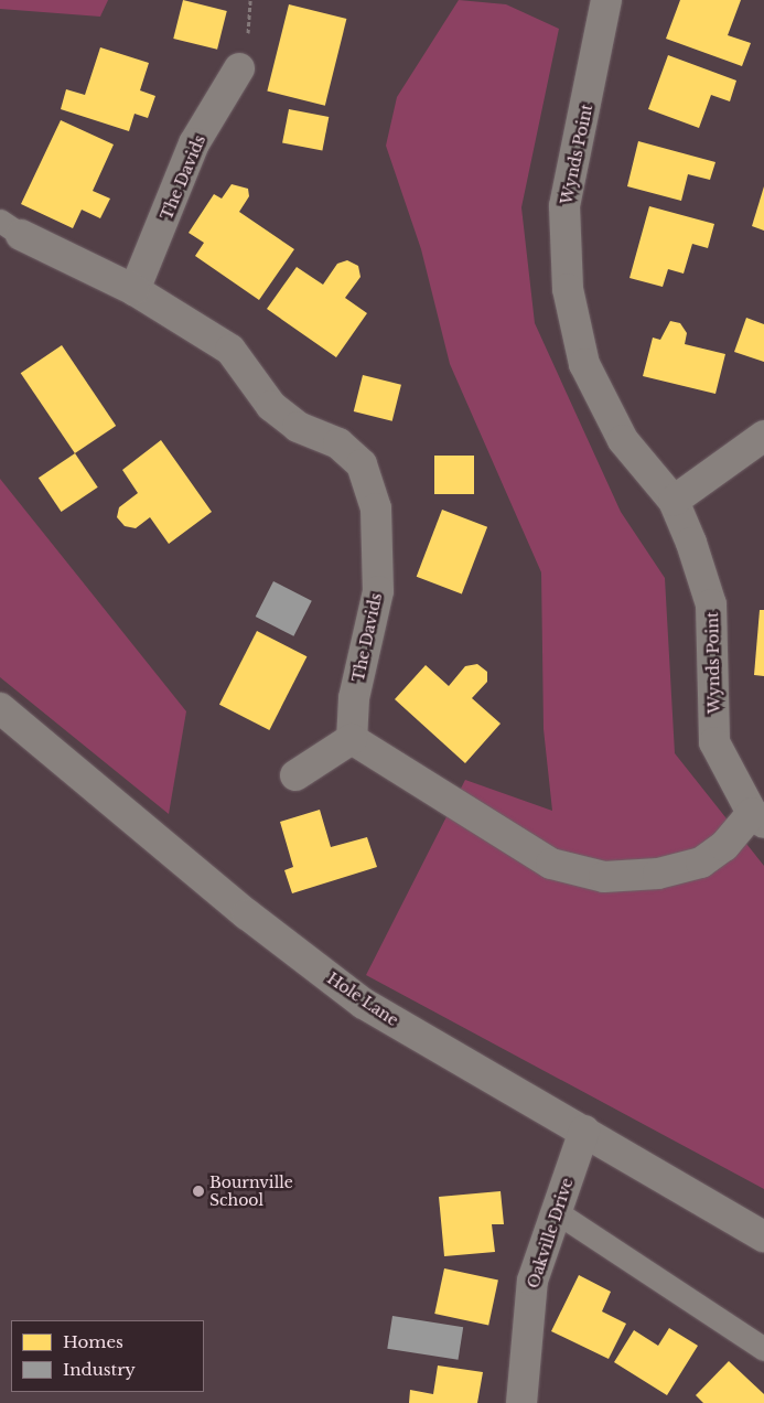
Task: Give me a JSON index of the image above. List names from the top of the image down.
{
  "streets": {
    "street": [
      "Wynds Point",
      "The Davids",
      "Hole Lane",
      "Oakville Drive"
    ]
  },
  "crossings": [
    ["Hole Lane", "Oakville Drive"]
  ],
  "places": ["Bournville School"],
  "legend": ["Homes", "Industry"]
}
